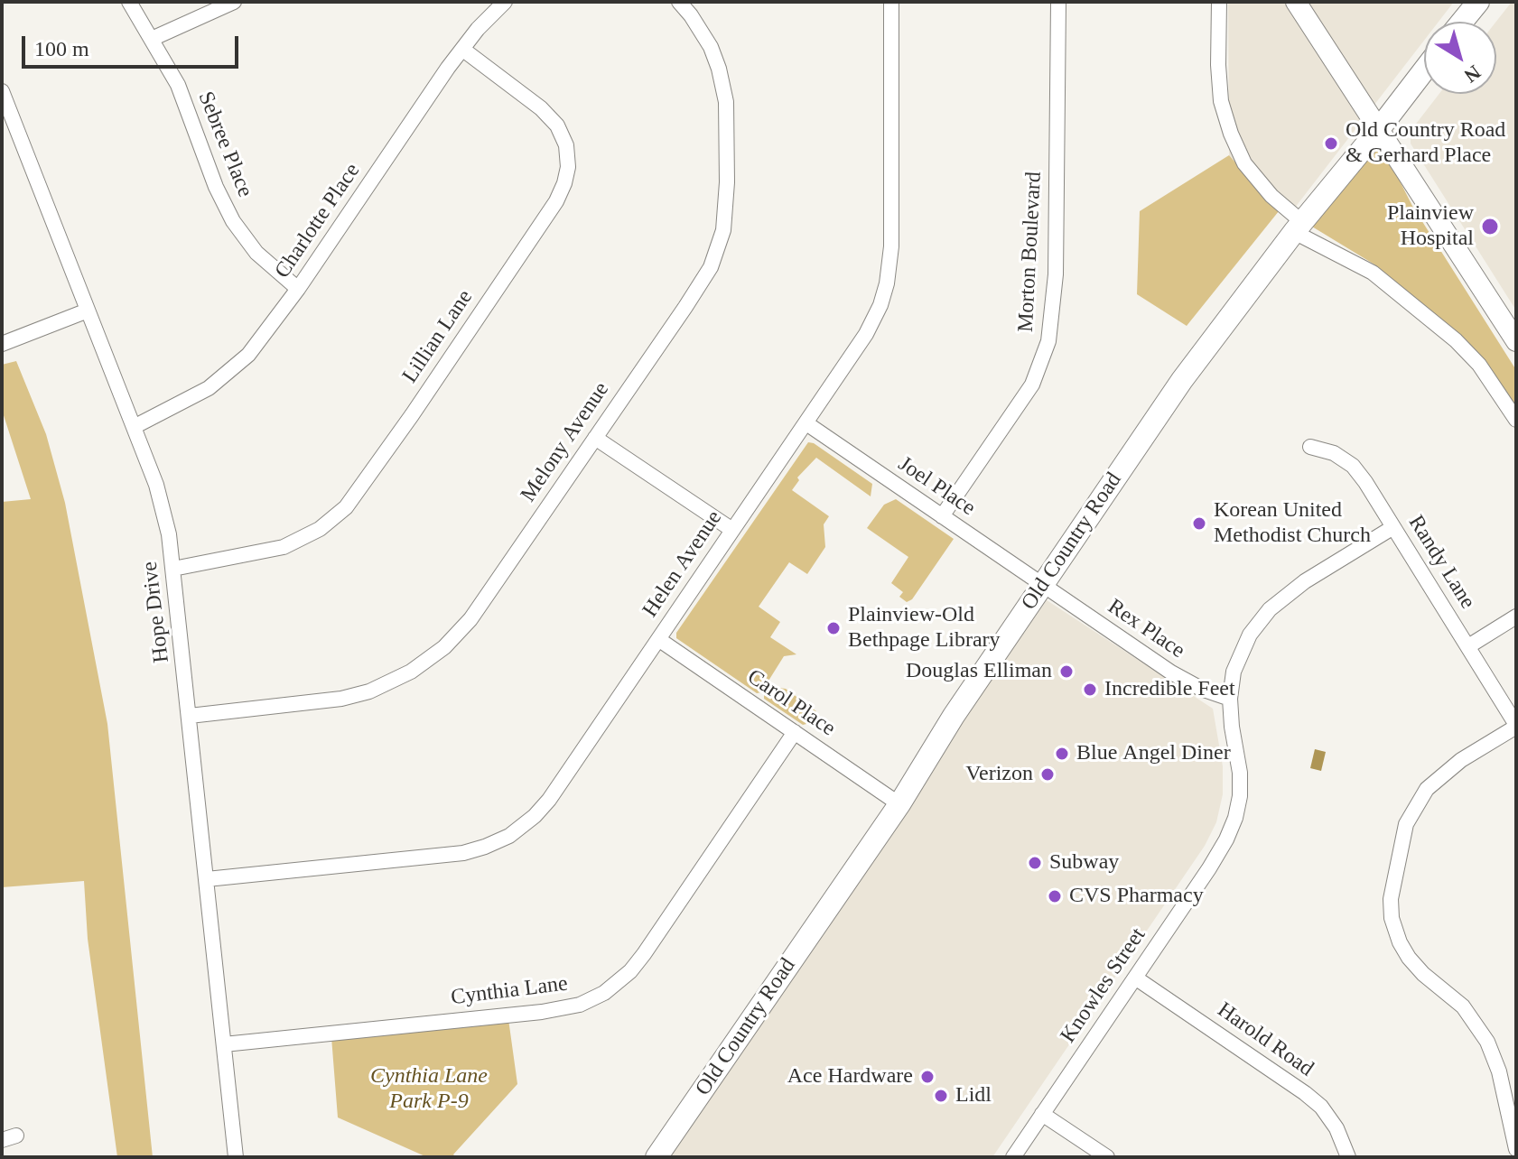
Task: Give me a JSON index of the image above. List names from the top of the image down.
{
  "streets": {
    "main road": ["Old Country Road"],
    "street": [
      "Sebree Place",
      "Charlotte Place",
      "Morton Boulevard",
      "Lillian Lane",
      "Melony Avenue",
      "Joel Place",
      "Randy Lane",
      "Helen Avenue",
      "Hope Drive",
      "Rex Place",
      "Carol Place",
      "Knowles Street",
      "Cynthia Lane",
      "Harold Road"
    ]
  },
  "crossings": [
    ["Sebree Place", "Charlotte Place"],
    ["Charlotte Place", "Lillian Lane"],
    ["Charlotte Place", "Hope Drive"],
    ["Morton Boulevard", "Joel Place"],
    ["Lillian Lane", "Hope Drive"],
    ["Melony Avenue", "Hope Drive"],
    ["Joel Place", "Old Country Road"],
    ["Joel Place", "Helen Avenue"],
    ["Joel Place", "Rex Place"],
    ["Old Country Road", "Rex Place"],
    ["Old Country Road", "Carol Place"],
    ["Randy Lane", "Knowles Street"],
    ["Helen Avenue", "Hope Drive"],
    ["Helen Avenue", "Carol Place"],
    ["Hope Drive", "Cynthia Lane"],
    ["Rex Place", "Knowles Street"],
    ["Carol Place", "Cynthia Lane"],
    ["Knowles Street", "Harold Road"]
  ],
  "parks": ["Cynthia Lane Park P-9"],
  "places": [
    "Old Country Road & Gerhard Place",
    "Plainview Hospital",
    "Korean United Methodist Church",
    "Plainview-Old Bethpage Library",
    "Douglas Elliman",
    "Incredible Feet",
    "Blue Angel Diner",
    "Verizon",
    "Subway",
    "CVS Pharmacy",
    "Ace Hardware",
    "Lidl"
  ],
  "scale_bar": "100 m",
  "north": "bottom right"
}
